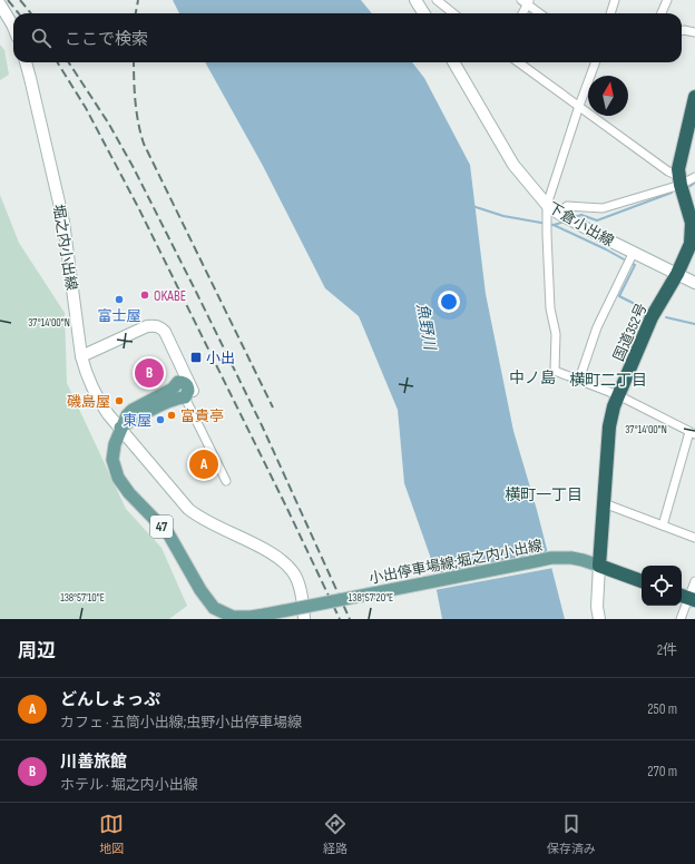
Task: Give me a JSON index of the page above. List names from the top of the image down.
{
  "streets": {
    "highway": ["国道352号"],
    "main road": [
      "下倉小出線",
      "堀之内小出線",
      "47",
      "小出停車場線;堀之内小出線"
    ]
  },
  "crossings": [
    ["下倉小出線", "国道352号"],
    ["堀之内小出線", "47"],
    ["堀之内小出線", "小出停車場線;堀之内小出線"],
    ["国道352号", "小出停車場線;堀之内小出線"],
    ["47", "小出停車場線;堀之内小出線"]
  ],
  "districts": ["中ノ島", "横町二丁目", "横町一丁目"],
  "water": ["魚野川"],
  "places": {
    "other": [
      "OKABE",
      "富士屋",
      "磯島屋",
      "富貴亭",
      "東屋"
    ],
    "transit": ["小出"]
  },
  "north": "top",
  "page": {
    "search": "ここで検索",
    "pins": ["B", "A"],
    "heading": ["周辺", "2件"],
    "list": [
      {
        "mark": "A",
        "name": "どんしょっぷ",
        "note": "カフェ · 五筒小出線;虫野小出停車場線",
        "value": "250 m"
      },
      {
        "mark": "B",
        "name": "川善旅館",
        "note": "ホテル · 堀之内小出線",
        "value": "270 m"
      }
    ],
    "nav": ["地図", "経路", "保存済み"]
  },
  "coordinates": ["37°14'00\"N", "138°57'10\"E", "138°57'20\"E"]
}
